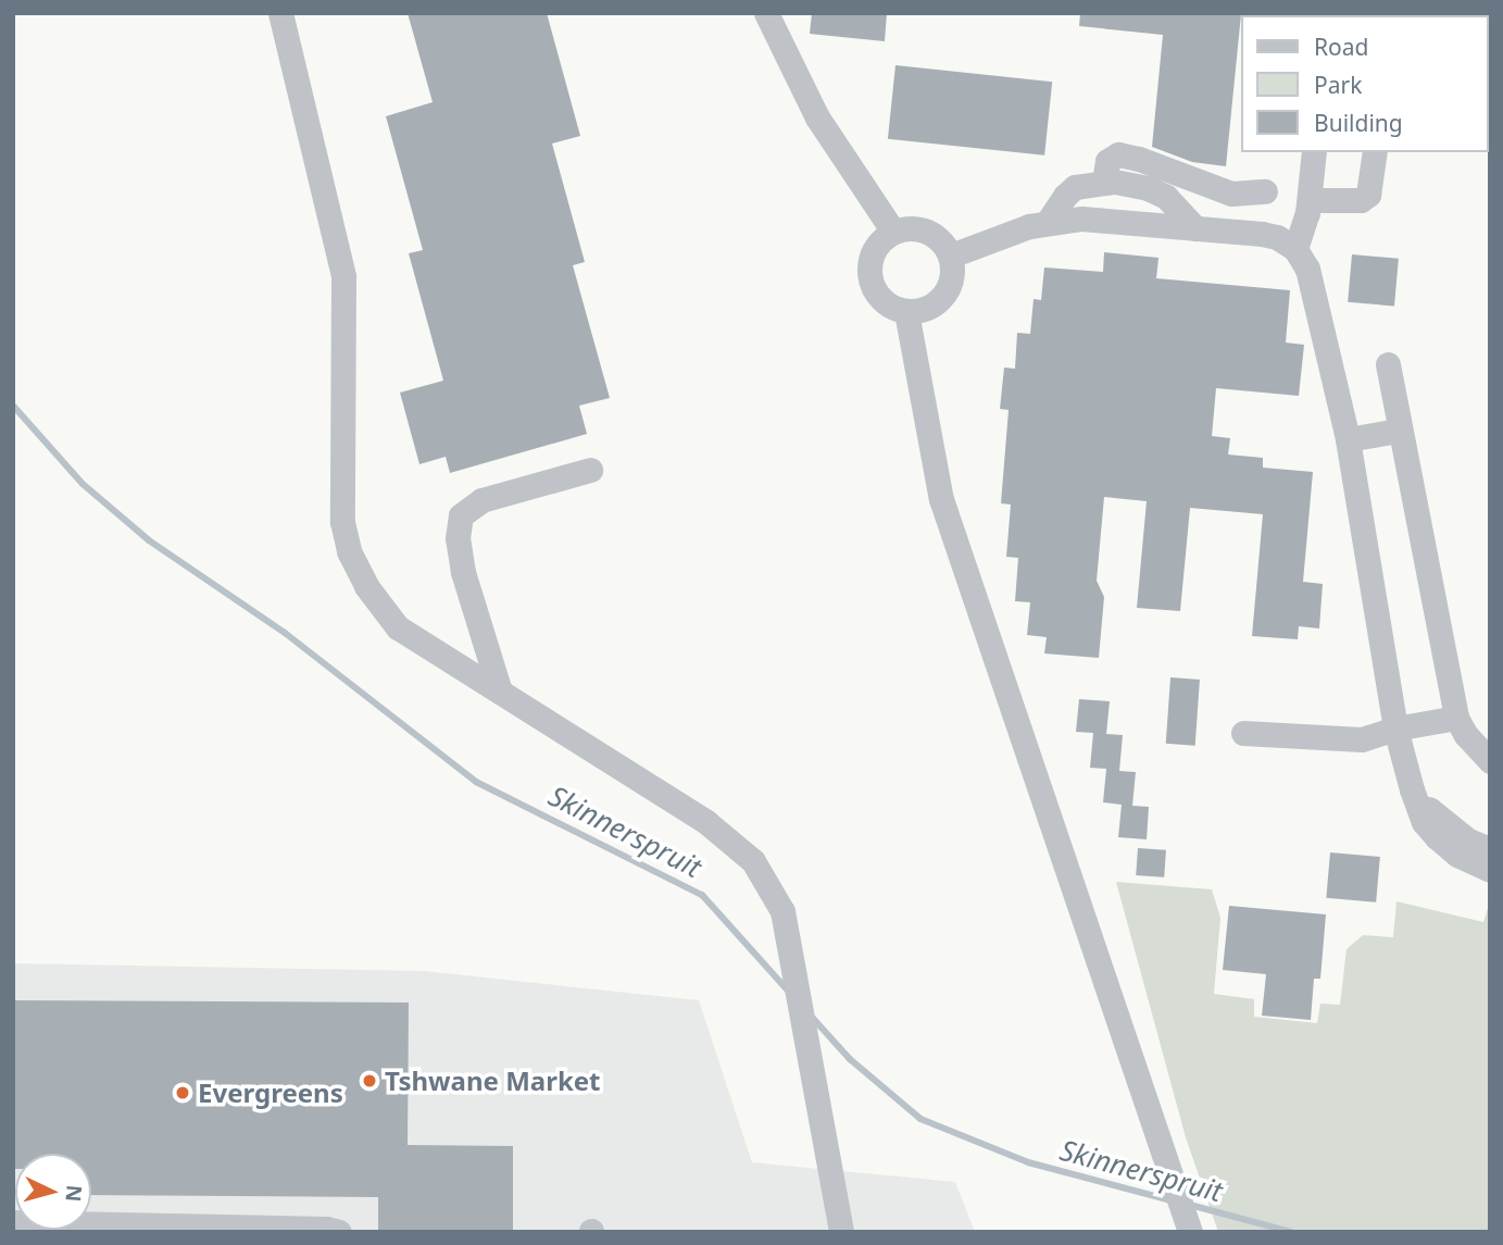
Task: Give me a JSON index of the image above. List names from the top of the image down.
{
  "water": ["Skinnerspruit"],
  "places": ["Tshwane Market", "Evergreens"],
  "legend": ["Road", "Park", "Building"],
  "north": "right"
}
